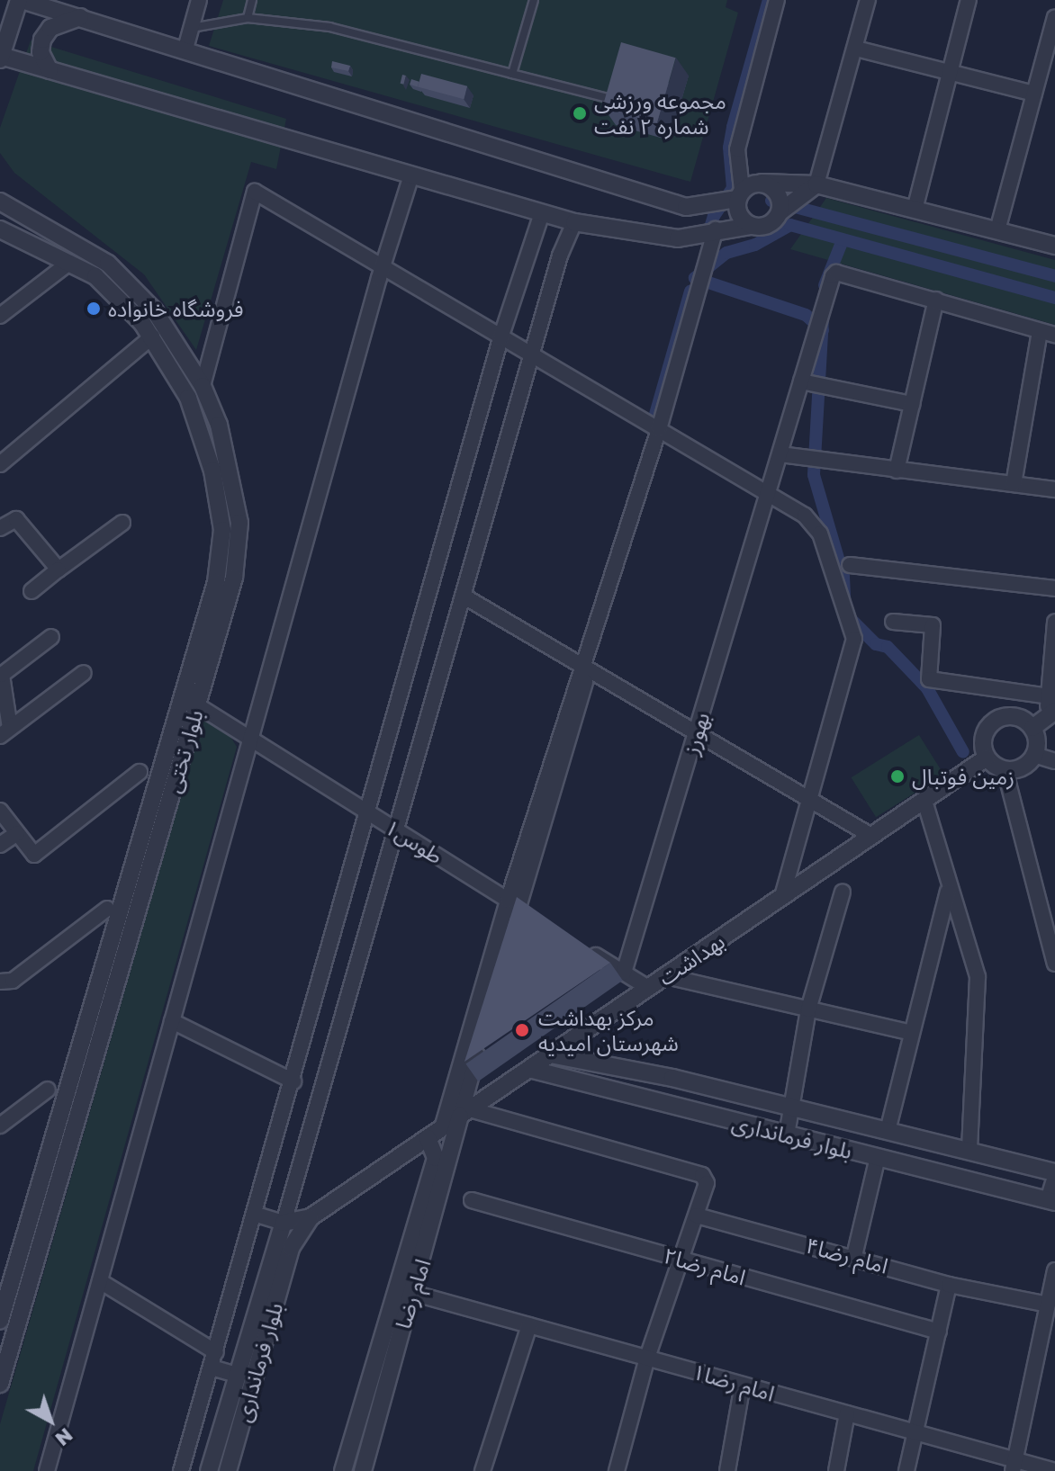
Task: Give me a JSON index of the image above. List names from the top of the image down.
{
  "streets": {
    "street": [
      "بهورز",
      "بلوار تختی",
      "طوس۱",
      "بهداشت",
      "بلوار فرمانداری",
      "امام رضا۴",
      "امام رضا۲",
      "امام رضا",
      "امام رضا۱"
    ]
  },
  "crossings": [
    ["بلوار تختی", "طوس۱"],
    ["بهداشت", "بلوار فرمانداری"],
    ["بهداشت", "امام رضا"],
    ["امام رضا", "امام رضا۱"]
  ],
  "places": [
    "مجموعه ورزشی شماره ۲ نفت",
    "فروشگاه خانواده",
    "زمین فوتبال",
    "مرکز بهداشت شهرستان امیدیه"
  ],
  "north": "bottom right"
}
